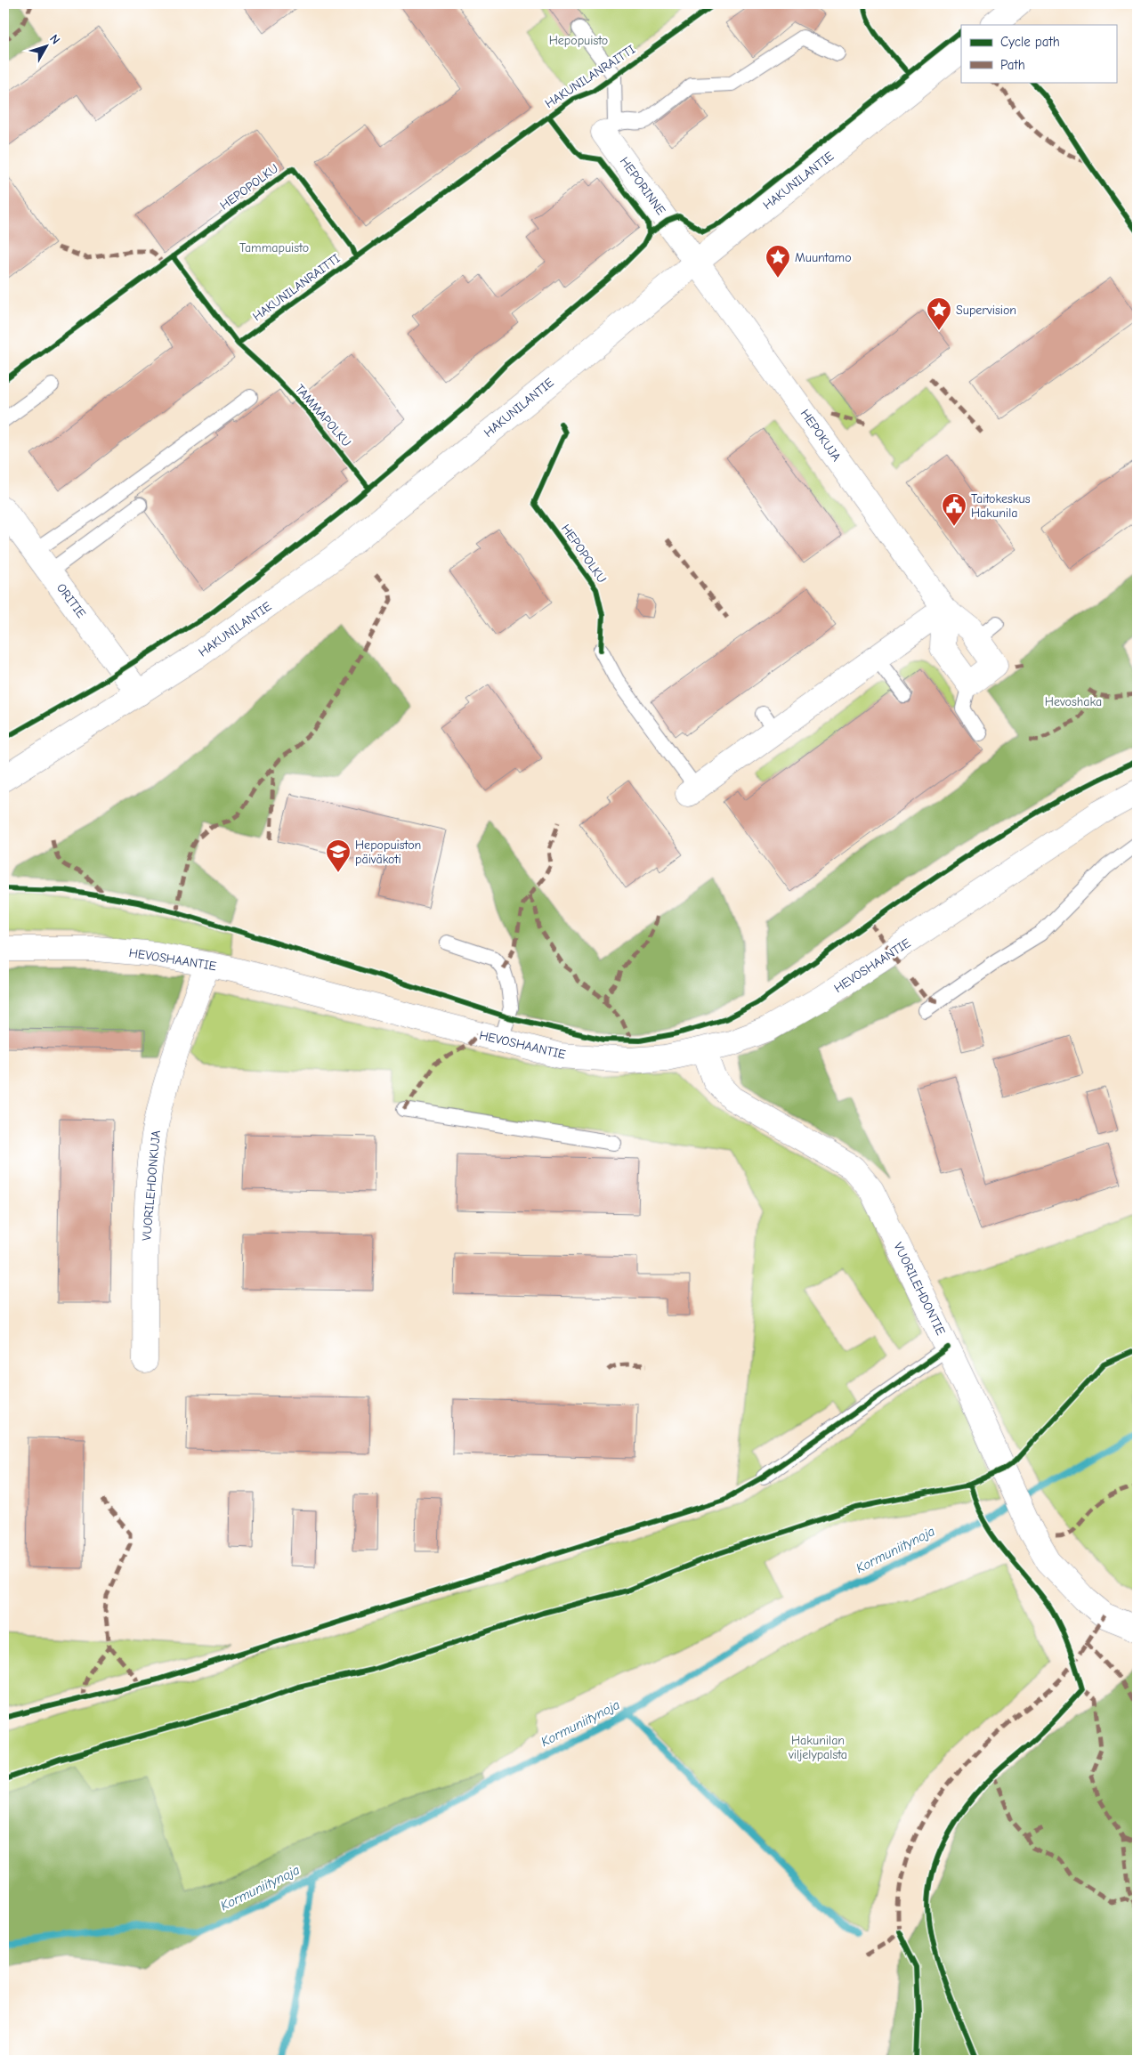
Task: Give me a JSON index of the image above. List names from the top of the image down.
{
  "streets": {
    "street": [
      "HAKUNILANTIE",
      "HEPORINNE",
      "HEPOKUJA",
      "ORITIE",
      "HEVOSHAANTIE",
      "VUORILEHDONKUJA",
      "VUORILEHDONTIE"
    ],
    "cycle path": ["HAKUNILANRAITTI", "HEPOPOLKU", "TAMMAPOLKU"]
  },
  "crossings": [
    ["HAKUNILANTIE", "HEPORINNE"],
    ["HAKUNILANTIE", "HEPOKUJA"],
    ["HAKUNILANTIE", "ORITIE"],
    ["HEPORINNE", "HEPOKUJA"],
    ["HEVOSHAANTIE", "VUORILEHDONKUJA"],
    ["HEVOSHAANTIE", "VUORILEHDONTIE"]
  ],
  "water": ["Kormuniitynoja"],
  "parks": [
    "Hepopuisto",
    "Tammapuisto",
    "Hevoshaka",
    "Hakunilan viljelypalsta"
  ],
  "places": {
    "place": ["Muuntamo", "Supervision"],
    "public building": ["Taitokeskus Hakunila"],
    "school or university": ["Hepopuiston päiväkoti"]
  },
  "legend": ["Cycle path", "Path"],
  "north": "top right"
}
